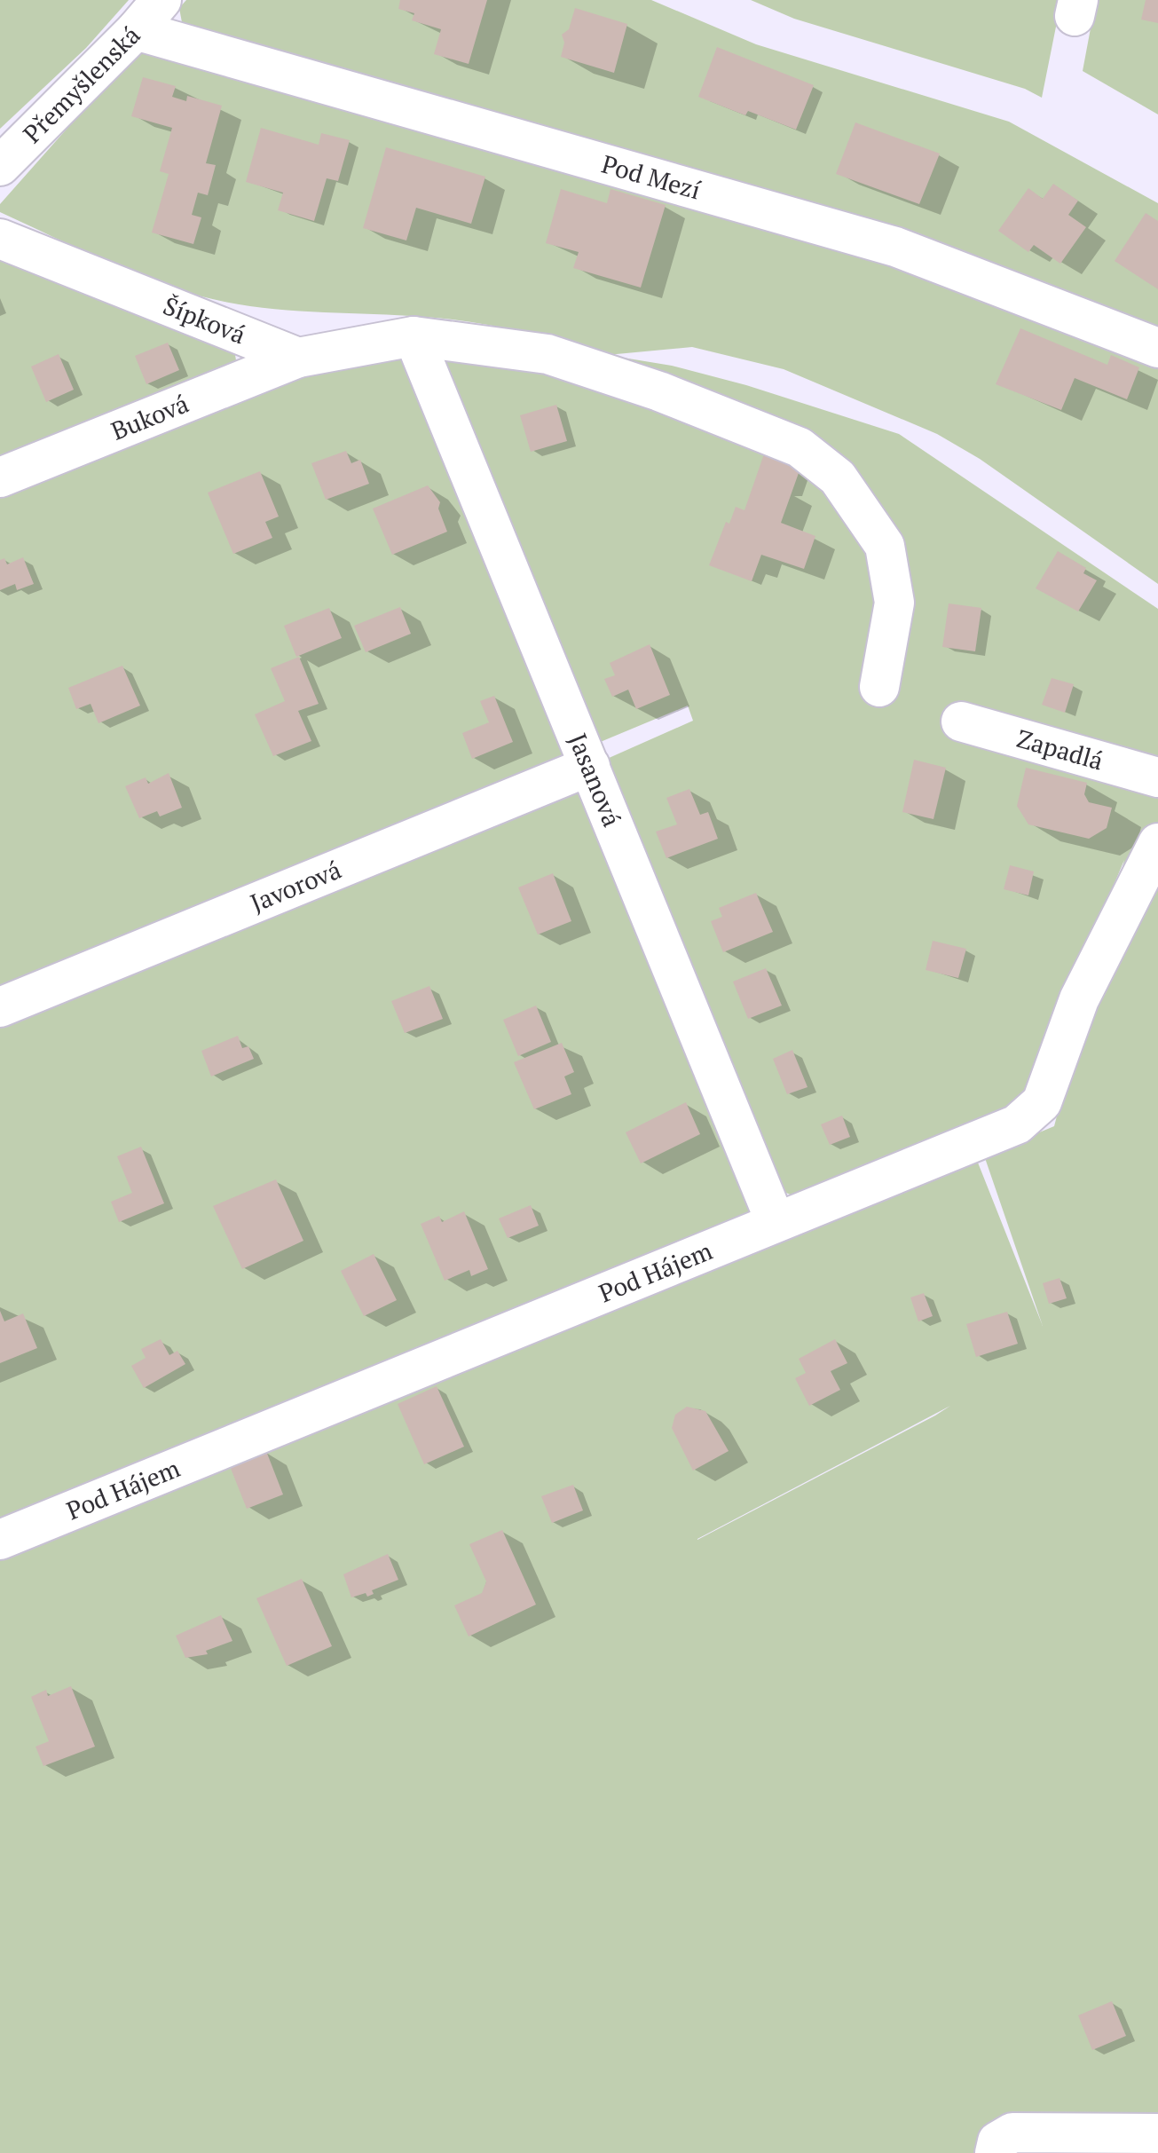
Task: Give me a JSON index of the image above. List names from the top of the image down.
{
  "streets": {
    "street": [
      "Přemyšlenská",
      "Pod Mezí",
      "Šípková",
      "Buková",
      "Zapadlá",
      "Jasanová",
      "Javorová",
      "Pod Hájem"
    ]
  },
  "crossings": [
    ["Přemyšlenská", "Pod Mezí"],
    ["Šípková", "Buková"],
    ["Jasanová", "Javorová"],
    ["Jasanová", "Pod Hájem"]
  ]
}
